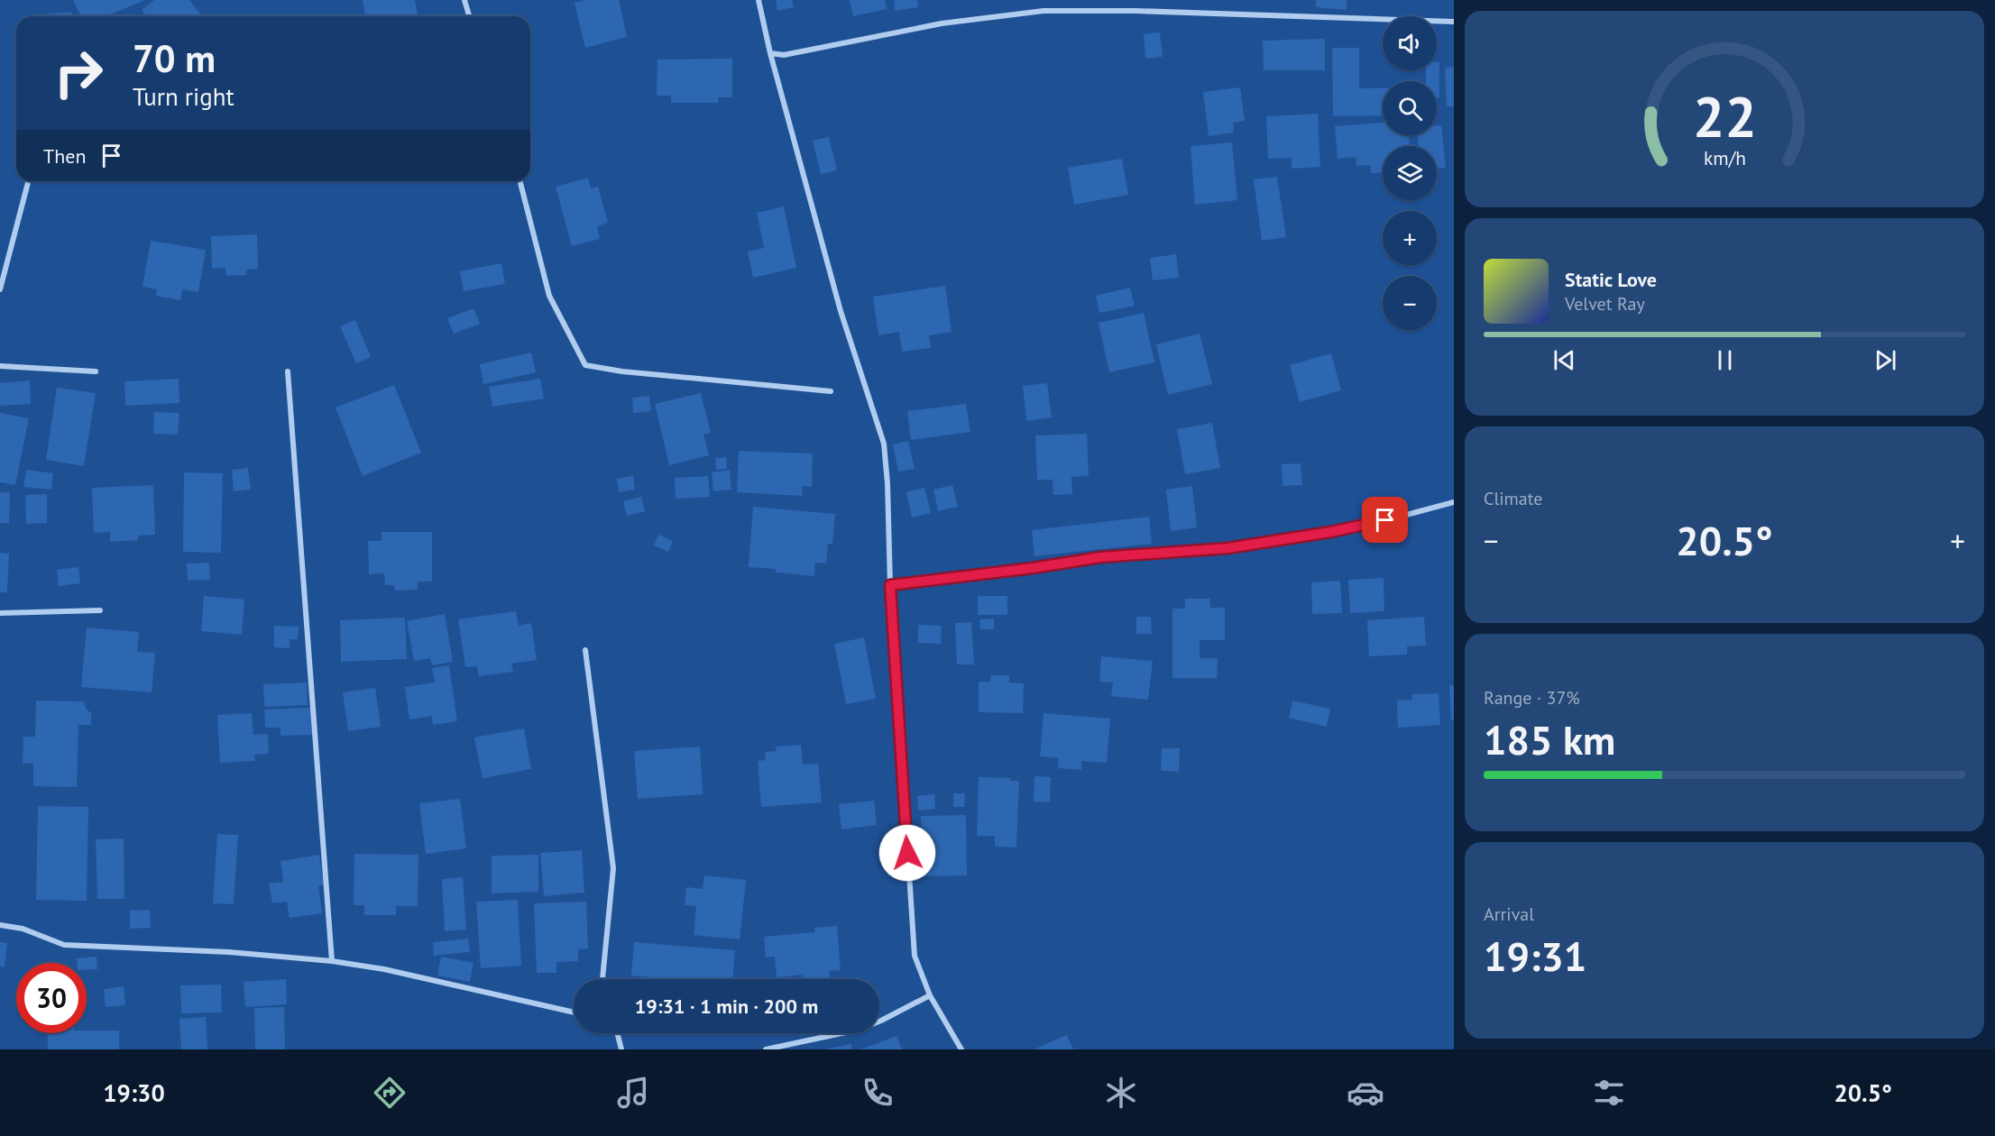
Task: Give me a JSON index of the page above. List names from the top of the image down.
{
  "page": {
    "map_buttons": ["+", "−"],
    "turn": ["70 m", "Turn right"],
    "then": "Then",
    "song": ["Static Love", "Velvet Ray"],
    "tile": [
      "Climate",
      ["Range · 37%", "185 km"],
      ["Arrival", "19:31"]
    ],
    "heat": ["−", "20.5°", "+"],
    "limit": "30",
    "trip": "19:31 · 1 min · 200 m",
    "tabs": ["19:30", "20.5°"],
    "gauge": ["22", "km/h"]
  }
}
